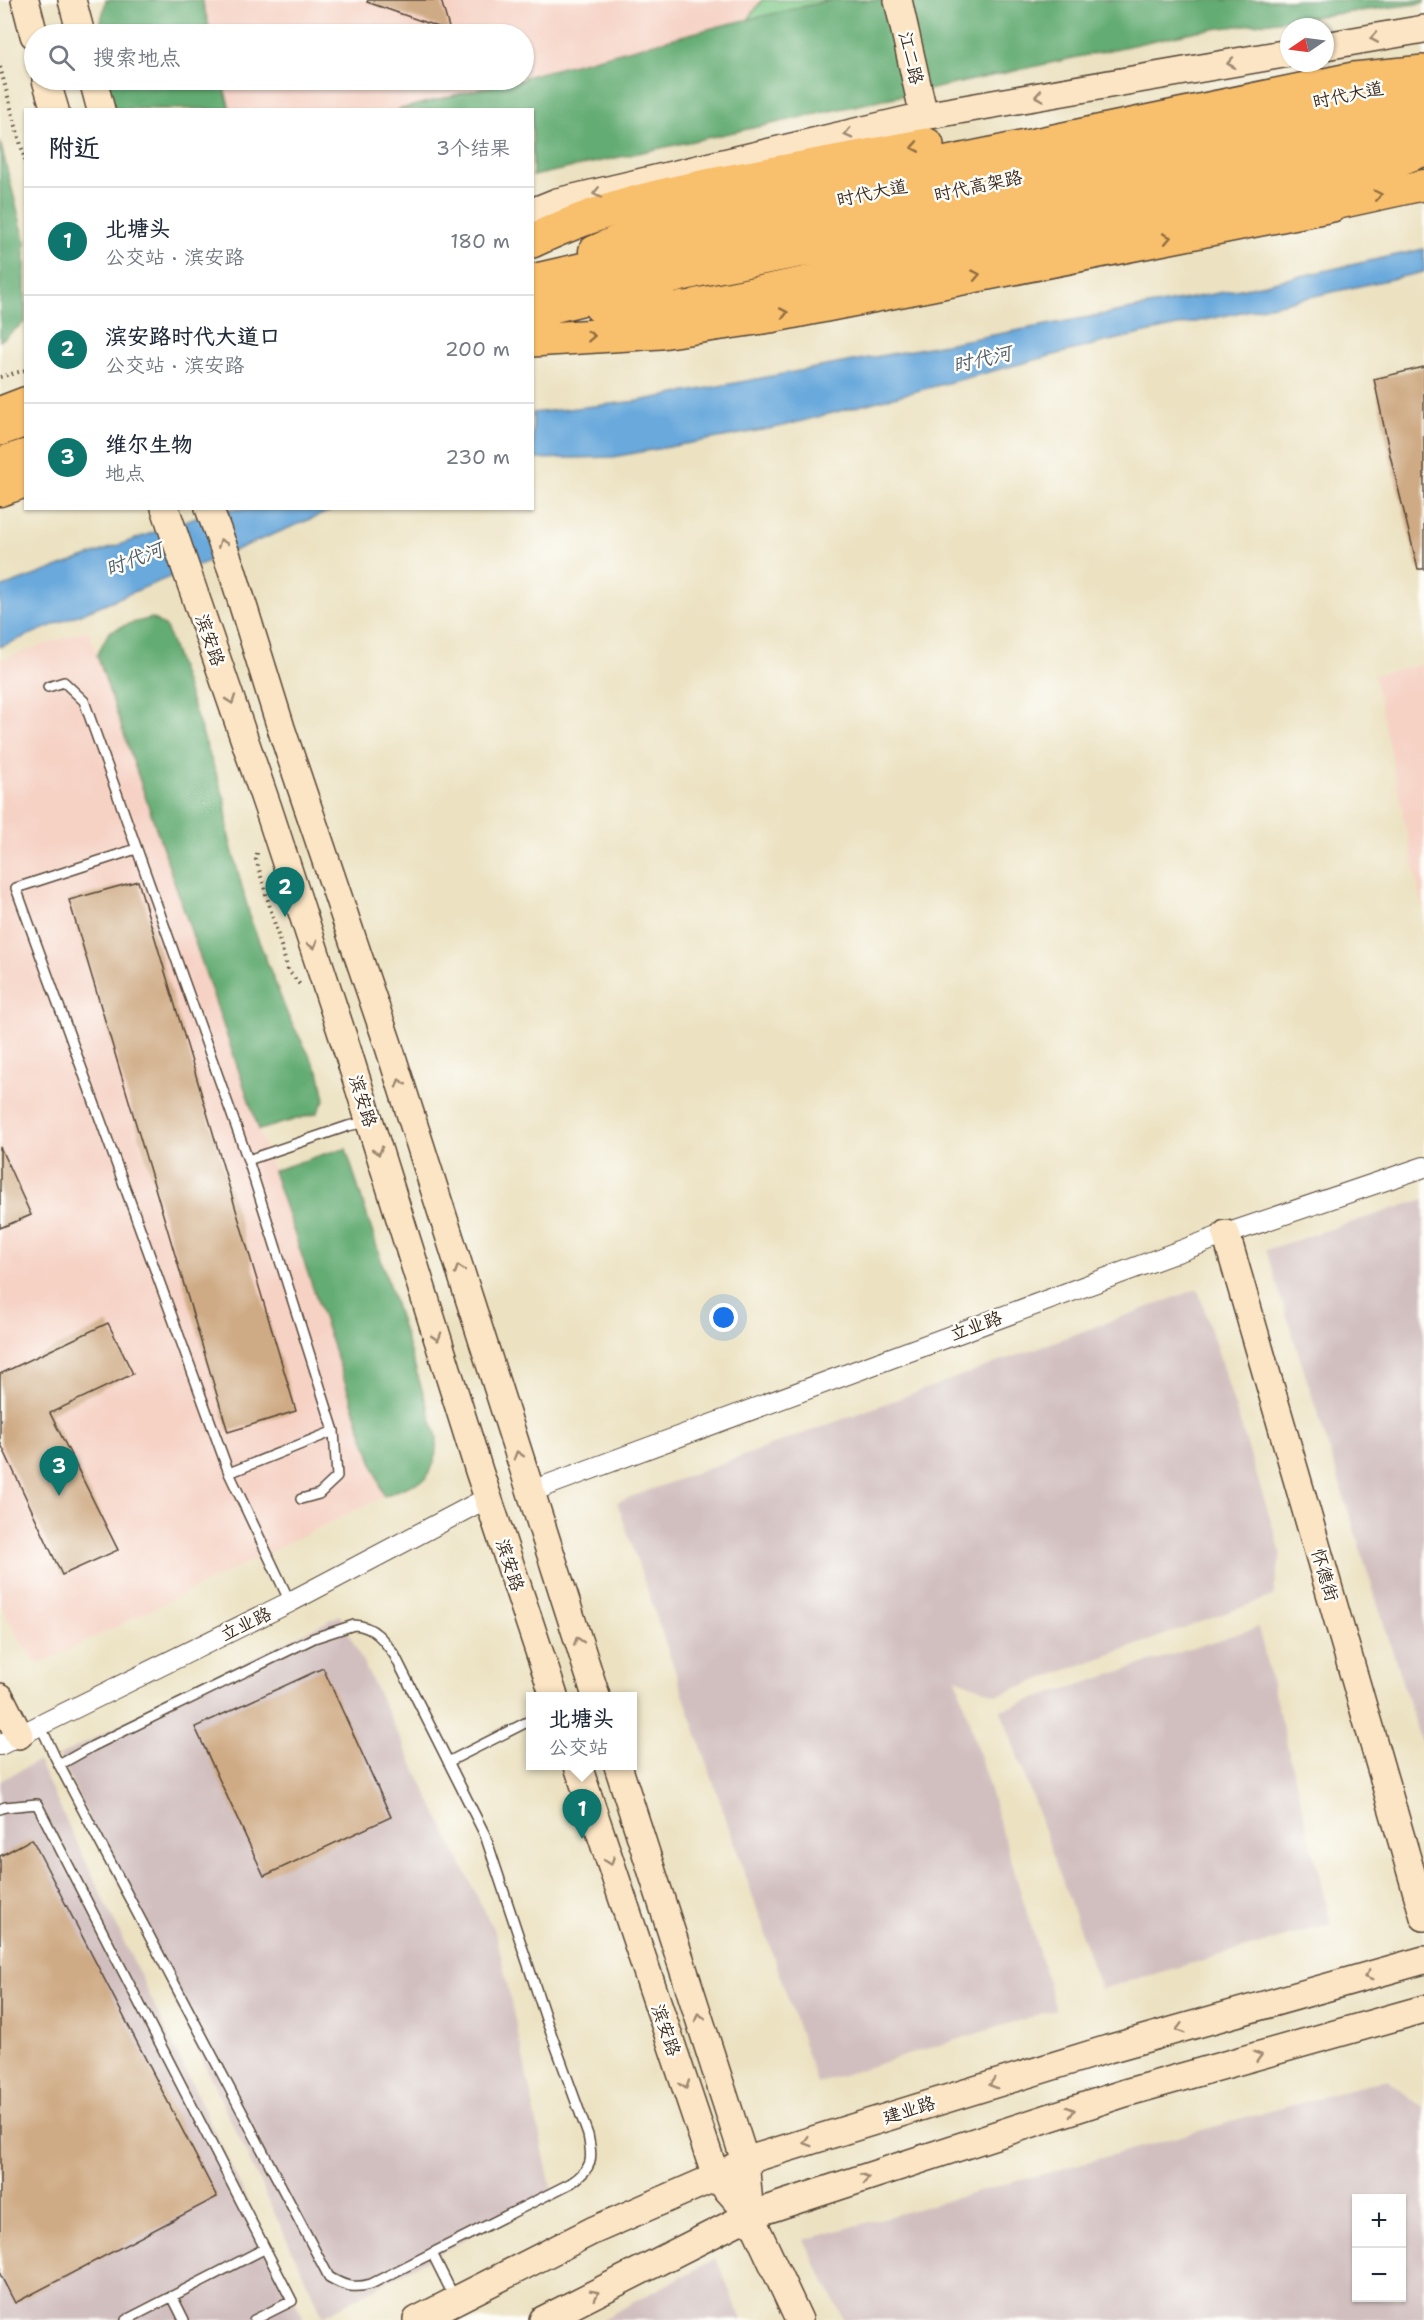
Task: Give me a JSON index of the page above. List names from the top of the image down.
{
  "streets": {
    "highway": ["时代高架路"],
    "main road": [
      "江二路",
      "时代大道",
      "滨安路",
      "怀德街",
      "建业路"
    ],
    "street": ["立业路"]
  },
  "crossings": [
    ["滨安路", "立业路"],
    ["滨安路", "建业路"],
    ["立业路", "怀德街"]
  ],
  "water": ["时代河"],
  "north": "left",
  "page": {
    "search": "搜索地点",
    "heading": ["附近", "3个结果"],
    "list": [
      {
        "mark": "1",
        "name": "北塘头",
        "note": "公交站 · 滨安路",
        "value": "180 m"
      },
      {
        "mark": "2",
        "name": "滨安路时代大道口",
        "note": "公交站 · 滨安路",
        "value": "200 m"
      },
      {
        "mark": "3",
        "name": "维尔生物",
        "note": "地点",
        "value": "230 m"
      }
    ],
    "pins": ["2", "3", "1"],
    "popup": ["北塘头", "公交站"],
    "map_buttons": ["+", "−"]
  }
}
